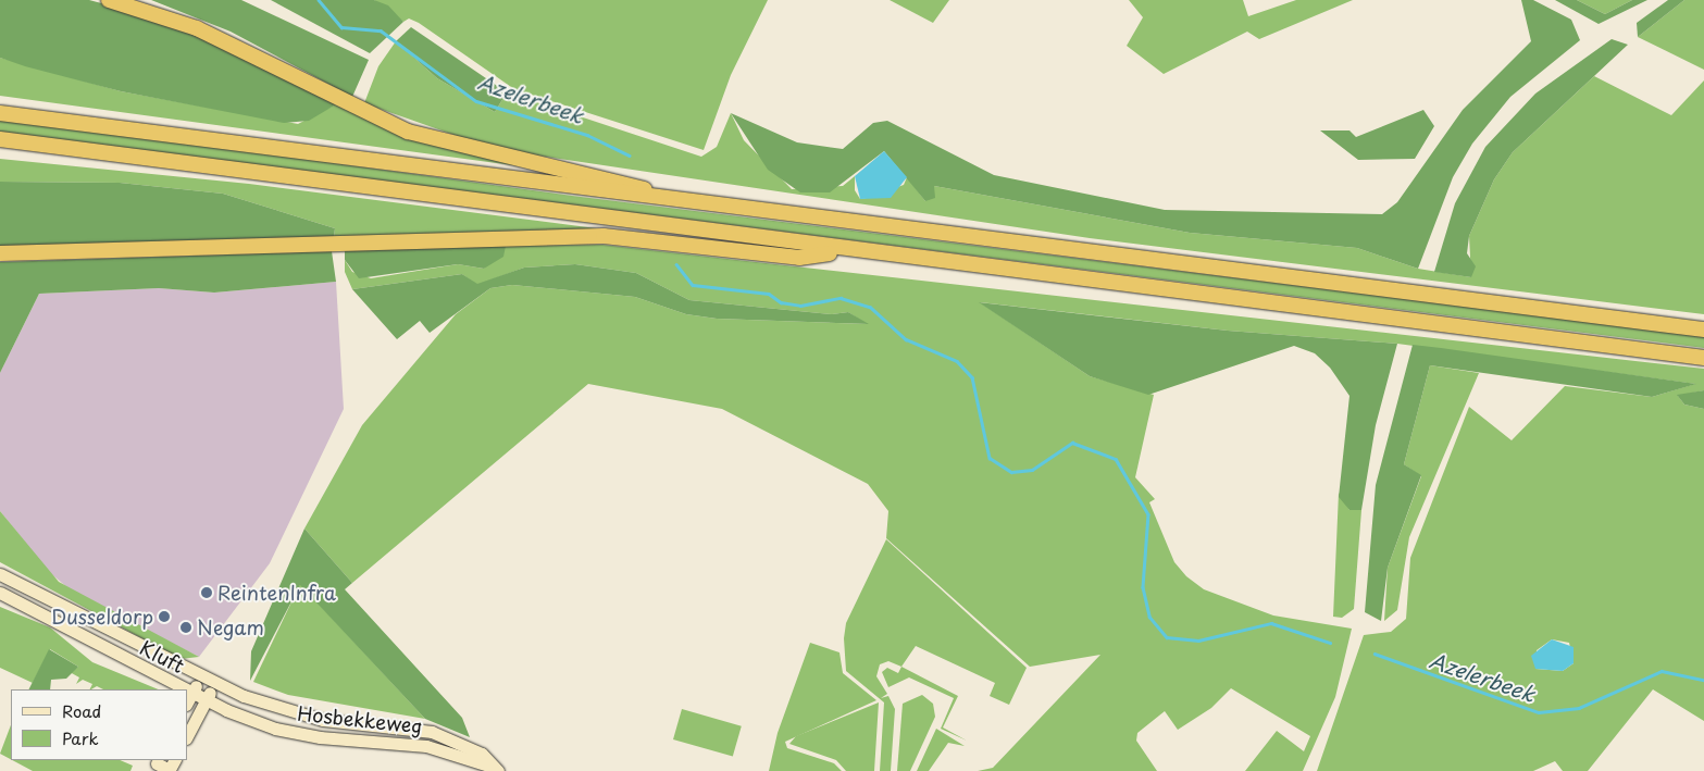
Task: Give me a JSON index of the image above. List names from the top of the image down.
{
  "streets": {
    "main road": ["Kluft", "Hosbekkeweg"]
  },
  "crossings": [
    ["Kluft", "Hosbekkeweg"]
  ],
  "water": ["Azelerbeek"],
  "places": ["ReintenInfra", "Dusseldorp", "Negam"],
  "legend": ["Road", "Park"]
}
